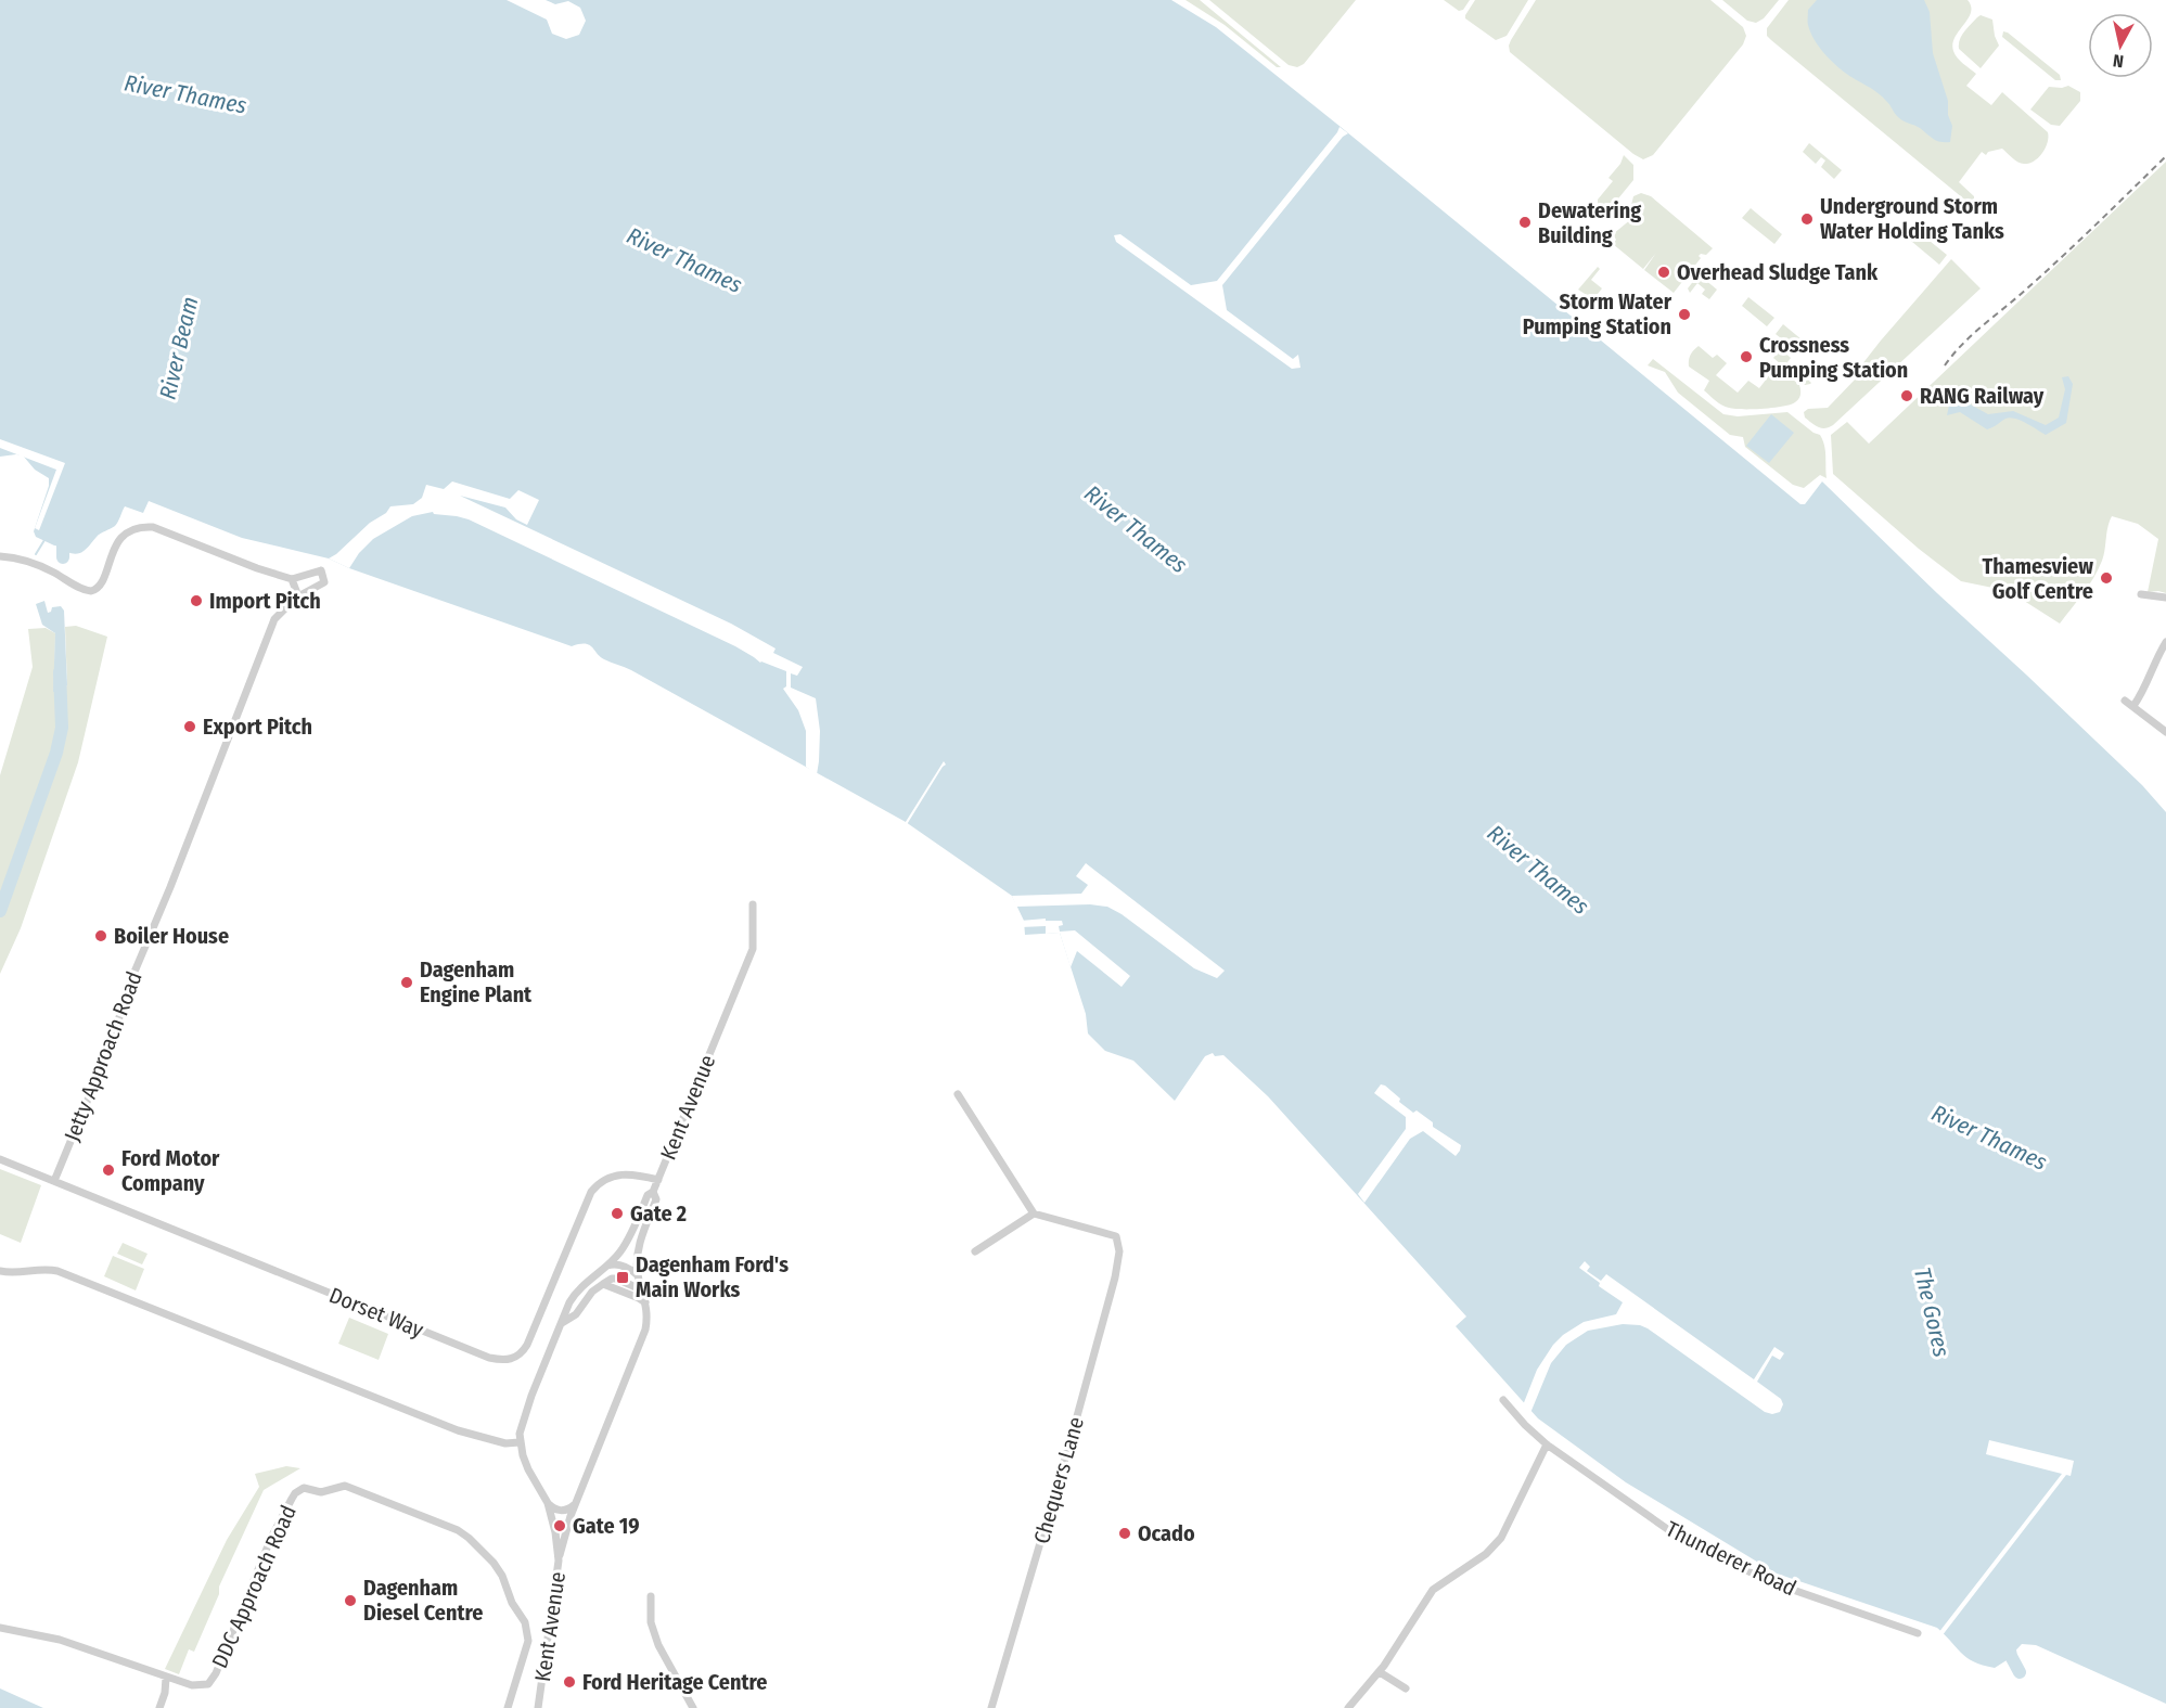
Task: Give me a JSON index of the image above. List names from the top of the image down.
{
  "streets": {
    "street": [
      "Jetty Approach Road",
      "Kent Avenue",
      "Dorset Way",
      "Chequers Lane",
      "Thunderer Road",
      "DDC Approach Road"
    ]
  },
  "crossings": [
    ["Jetty Approach Road", "Dorset Way"],
    ["Kent Avenue", "Dorset Way"]
  ],
  "water": ["River Thames", "River Beam", "The Gores"],
  "places": {
    "other": [
      "Underground Storm Water Holding Tanks",
      "Dewatering Building",
      "Overhead Sludge Tank",
      "Storm Water Pumping Station",
      "Crossness Pumping Station",
      "RANG Railway",
      "Thamesview Golf Centre",
      "Import Pitch",
      "Export Pitch",
      "Boiler House",
      "Dagenham Engine Plant",
      "Ford Motor Company",
      "Gate 2",
      "Gate 19",
      "Ocado",
      "Dagenham Diesel Centre",
      "Ford Heritage Centre"
    ],
    "transit": ["Dagenham Ford's Main Works"]
  },
  "north": "bottom"
}
